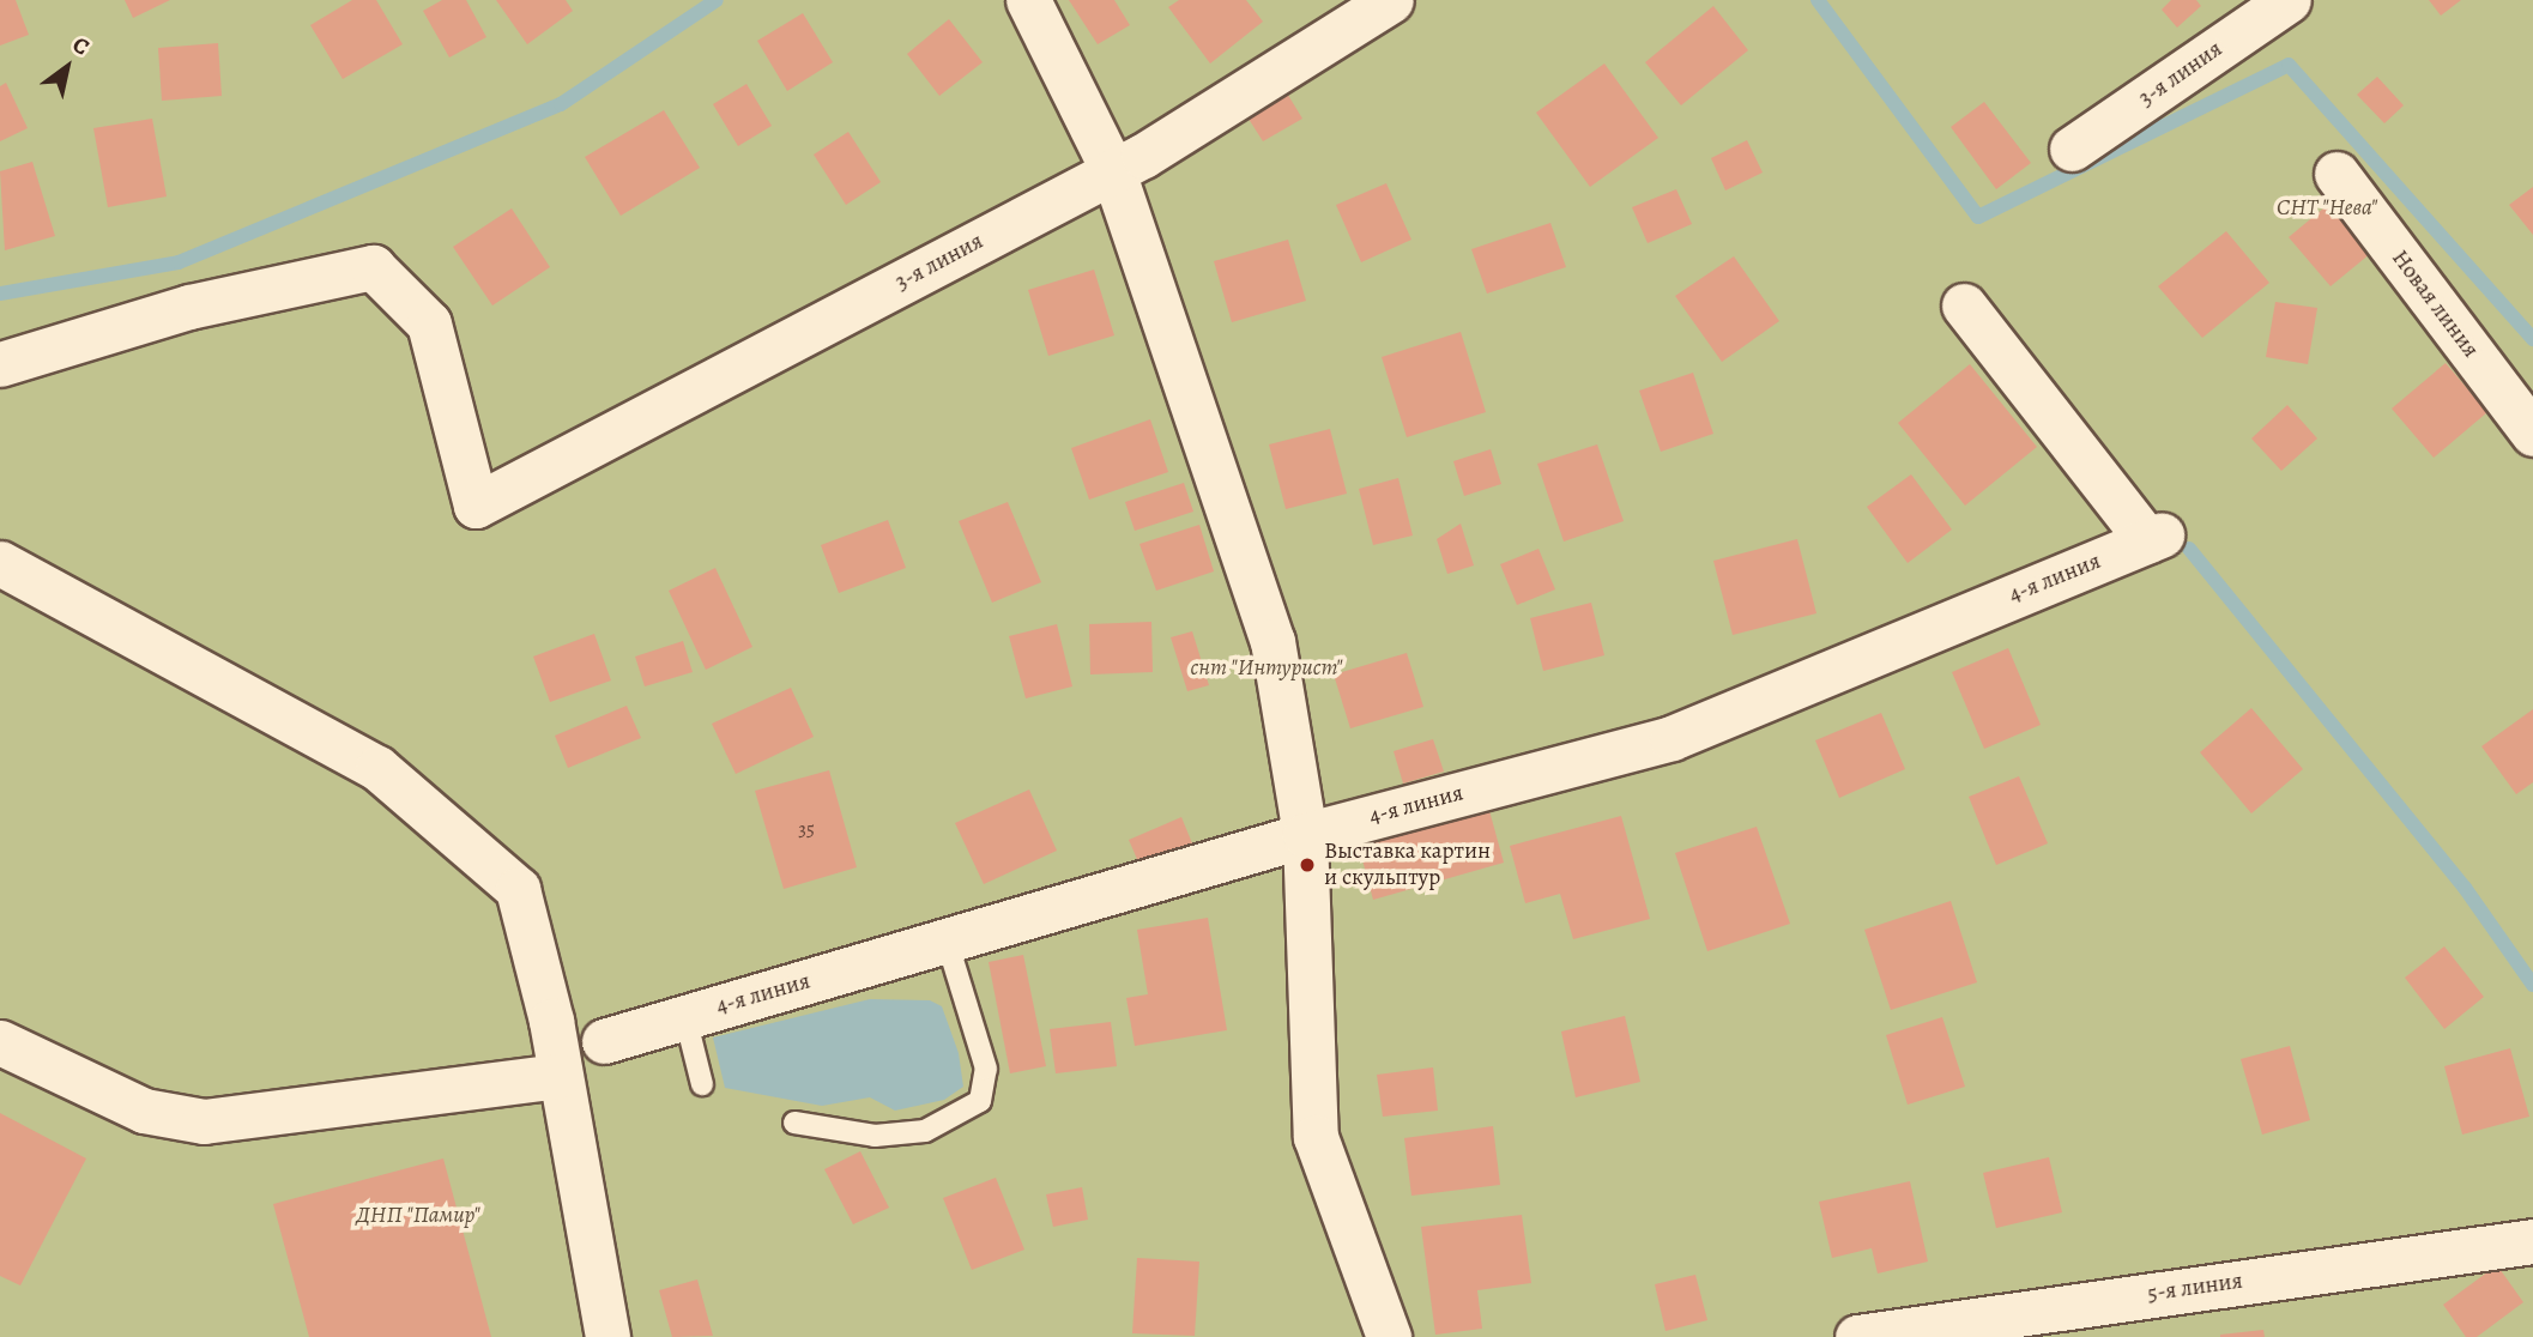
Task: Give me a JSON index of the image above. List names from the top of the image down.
{
  "streets": {
    "street": [
      "3-я линия",
      "Новая линия",
      "4-я линия",
      "5-я линия"
    ]
  },
  "parks": ["СНТ \"Нева\"", "снт \"Интурист\"", "ДНП \"Памир\""],
  "places": ["Выставка картин и скульптур"],
  "house_numbers": ["35"],
  "north": "top right"
}
